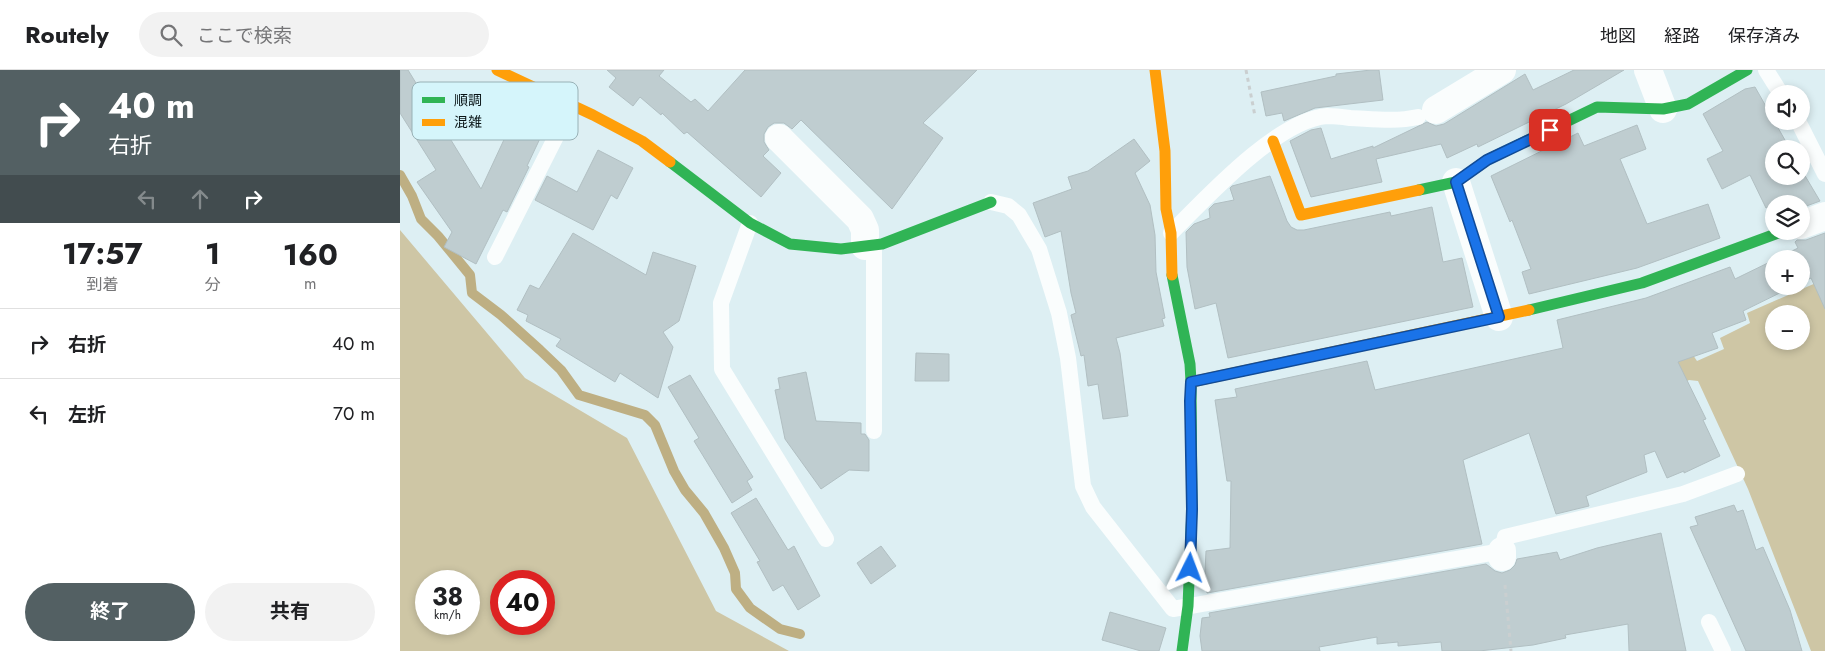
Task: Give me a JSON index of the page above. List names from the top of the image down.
{
  "legend": ["順調", "混雑"],
  "page": {
    "header": "Routely",
    "search": "ここで検索",
    "nav": ["地図", "経路", "保存済み"],
    "turn": ["40 m", "右折"],
    "map_buttons": ["+", "−"],
    "eta": [
      "17:57",
      "到着",
      "1",
      "分",
      "160",
      "m"
    ],
    "list": [
      {
        "name": "右折",
        "value": "40 m"
      },
      {
        "name": "左折",
        "value": "70 m"
      }
    ],
    "speed": "38 km/h",
    "limit": "40",
    "buttons": ["終了", "共有"]
  }
}
